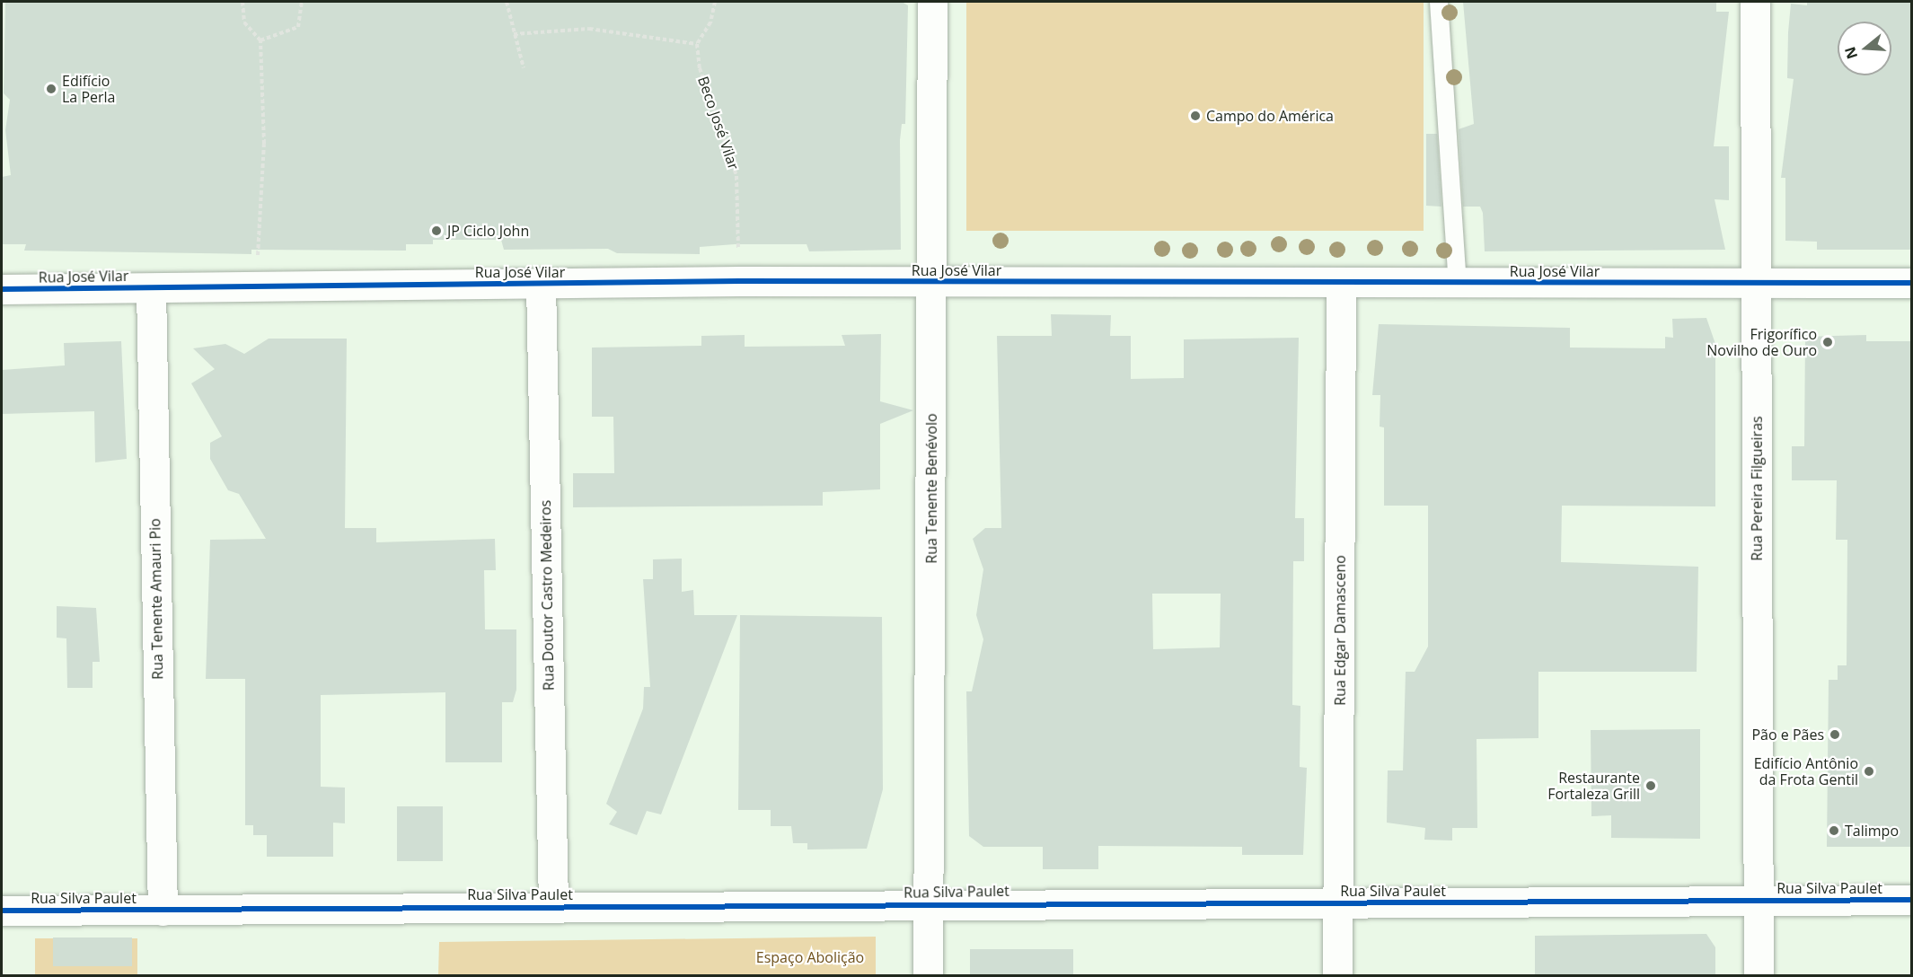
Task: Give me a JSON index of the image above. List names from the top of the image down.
{
  "streets": {
    "street": [
      "Rua José Vilar",
      "Rua Tenente Benévolo",
      "Rua Pereira Filgueiras",
      "Rua Doutor Castro Medeiros",
      "Rua Tenente Amauri Pio",
      "Rua Edgar Damasceno",
      "Rua Silva Paulet"
    ],
    "path": ["Beco José Vilar"]
  },
  "crossings": [
    ["Beco José Vilar", "Rua José Vilar"],
    ["Rua José Vilar", "Rua Tenente Benévolo"],
    ["Rua José Vilar", "Rua Pereira Filgueiras"],
    ["Rua José Vilar", "Rua Doutor Castro Medeiros"],
    ["Rua José Vilar", "Rua Tenente Amauri Pio"],
    ["Rua José Vilar", "Rua Edgar Damasceno"],
    ["Rua Tenente Benévolo", "Rua Silva Paulet"],
    ["Rua Pereira Filgueiras", "Rua Silva Paulet"],
    ["Rua Doutor Castro Medeiros", "Rua Silva Paulet"],
    ["Rua Tenente Amauri Pio", "Rua Silva Paulet"],
    ["Rua Edgar Damasceno", "Rua Silva Paulet"]
  ],
  "parks": ["Espaço Abolição"],
  "places": [
    "Edifício La Perla",
    "Campo do América",
    "JP Ciclo John",
    "Frigorífico Novilho de Ouro",
    "Pão e Pães",
    "Edifício Antônio da Frota Gentil",
    "Restaurante Fortaleza Grill",
    "Talimpo"
  ],
  "north": "left"
}
